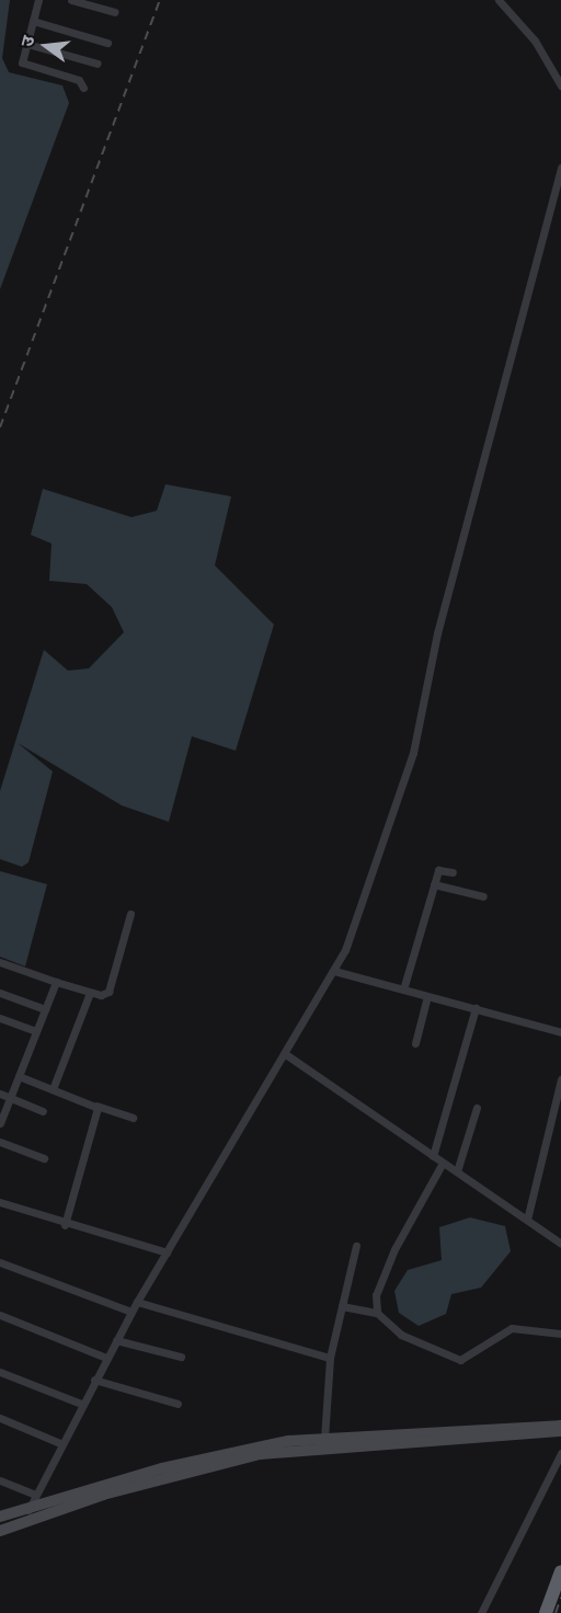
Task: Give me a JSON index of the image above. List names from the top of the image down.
{
  "north": "left"
}
